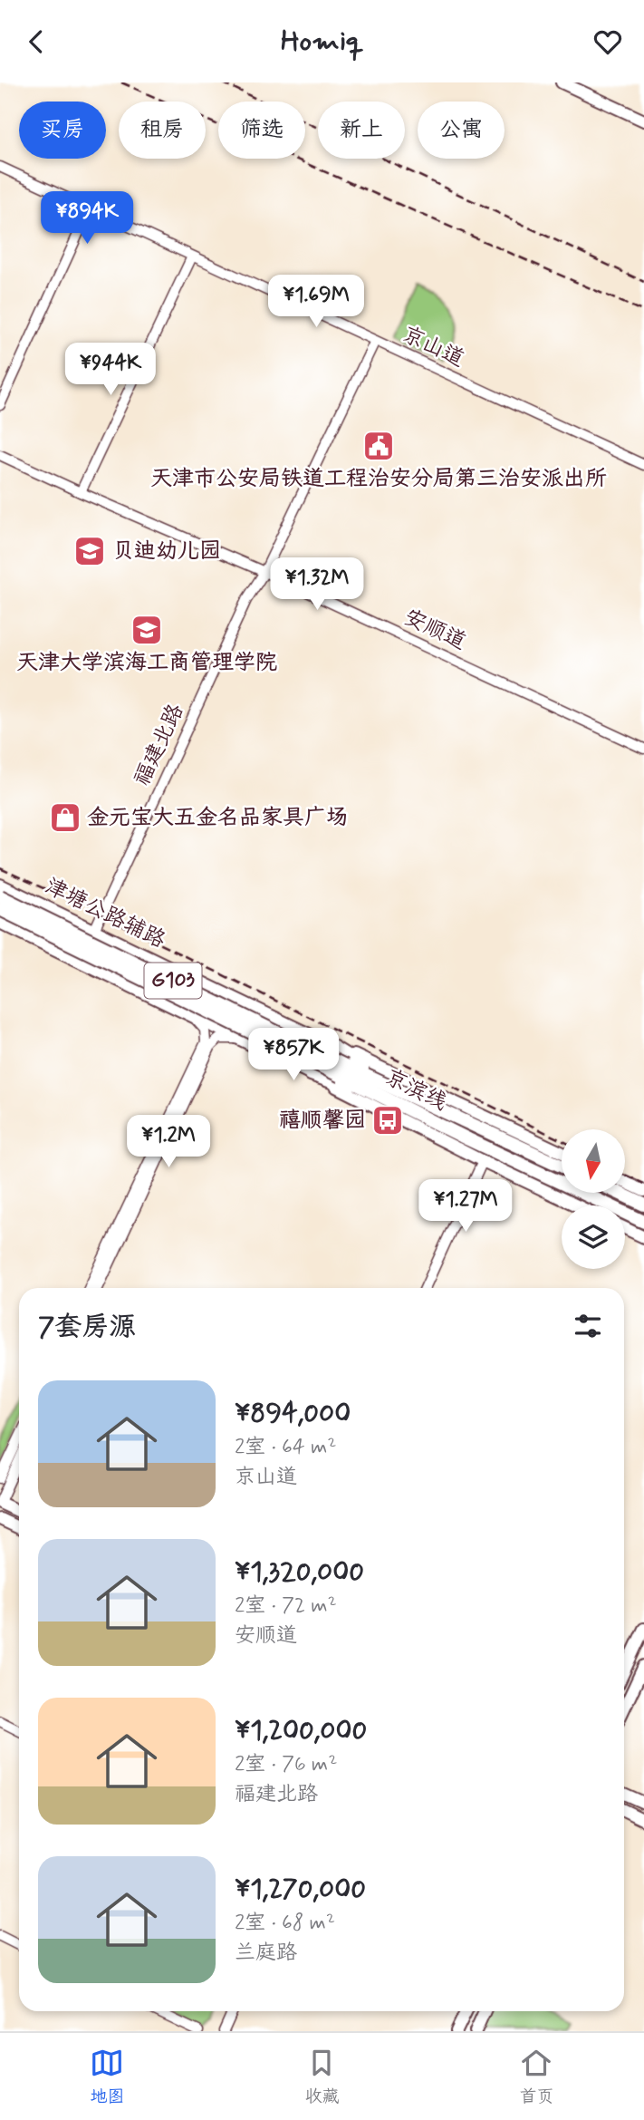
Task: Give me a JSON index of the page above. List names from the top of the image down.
{
  "streets": {
    "highway": ["G103", "京滨线"],
    "main road": ["津塘公路辅路"],
    "street": ["京山道", "安顺道", "福建北路"]
  },
  "crossings": [
    ["京山道", "福建北路"],
    ["安顺道", "福建北路"],
    ["福建北路", "津塘公路辅路"],
    ["津塘公路辅路", "G103"],
    ["G103", "京滨线"]
  ],
  "places": {
    "public building": ["天津市公安局铁道工程治安分局第三治安派出所"],
    "school or university": ["贝迪幼儿园", "天津大学滨海工商管理学院"],
    "shop": ["金元宝大五金名品家具广场"],
    "bus stop": ["禧顺馨园"]
  },
  "north": "bottom",
  "page": {
    "header": "Homiq",
    "chip": [
      "买房",
      "租房",
      "筛选",
      "新上",
      "公寓"
    ],
    "price": [
      "¥894K",
      "¥1.69M",
      "¥944K",
      "¥1.32M",
      "¥857K",
      "¥1.2M",
      "¥1.27M"
    ],
    "heading": "7套房源",
    "list": [
      {
        "name": "¥894,000",
        "note": "2室 · 64 m² · 京山道"
      },
      {
        "name": "¥1,320,000",
        "note": "2室 · 72 m² · 安顺道"
      },
      {
        "name": "¥1,200,000",
        "note": "2室 · 76 m² · 福建北路"
      },
      {
        "name": "¥1,270,000",
        "note": "2室 · 68 m² · 兰庭路"
      }
    ],
    "tabs": ["地图", "收藏", "首页"]
  }
}
